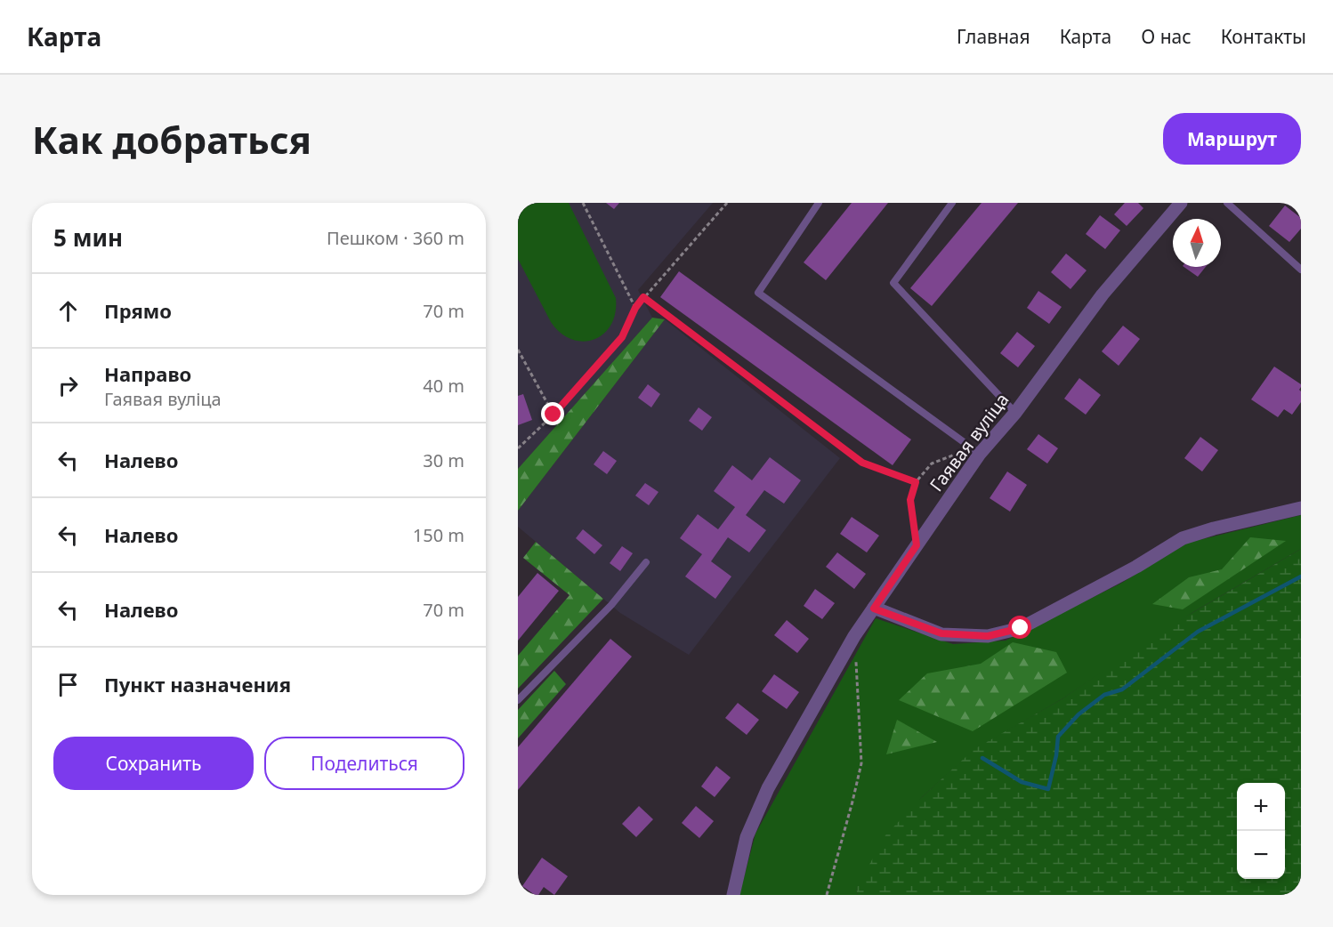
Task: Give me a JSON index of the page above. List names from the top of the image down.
{
  "streets": {
    "street": ["Гаявая вуліца"]
  },
  "north": "top",
  "page": {
    "header": "Карта",
    "nav": [
      "Главная",
      "Карта",
      "О нас",
      "Контакты"
    ],
    "buttons": [
      "Маршрут",
      ["Сохранить", "Поделиться"]
    ],
    "title": "Как добраться",
    "heading": ["5 мин", "Пешком · 360 m"],
    "list": [
      ["Прямо", "70 m"],
      ["Направо", "Гаявая вуліца", "40 m"],
      ["Налево", "30 m"],
      ["Налево", "150 m"],
      ["Налево", "70 m"],
      "Пункт назначения"
    ],
    "map_buttons": ["+", "−"]
  }
}
